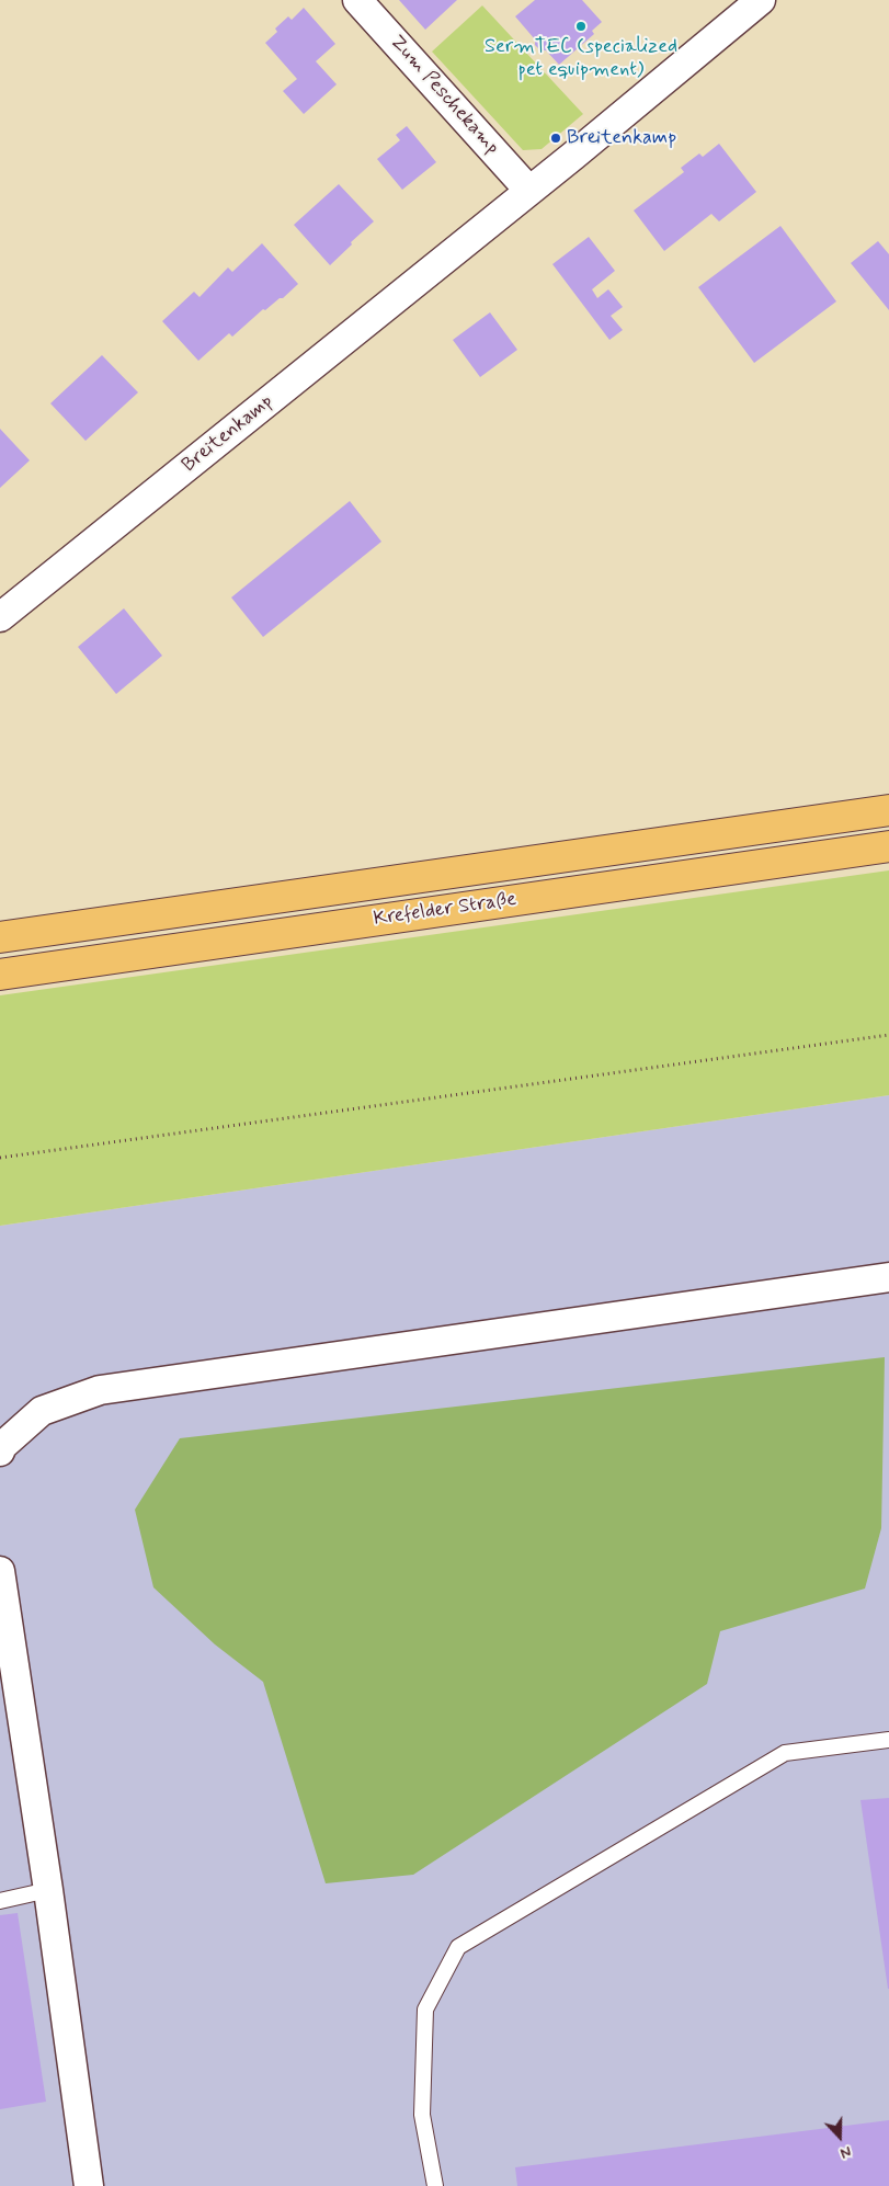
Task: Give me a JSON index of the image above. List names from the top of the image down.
{
  "streets": {
    "main road": ["Krefelder Straße"],
    "street": ["Zum Peschekamp", "Breitenkamp"]
  },
  "crossings": [
    ["Zum Peschekamp", "Breitenkamp"]
  ],
  "places": ["SermTEC (specialized pet equipment)", "Breitenkamp"],
  "north": "bottom"
}
